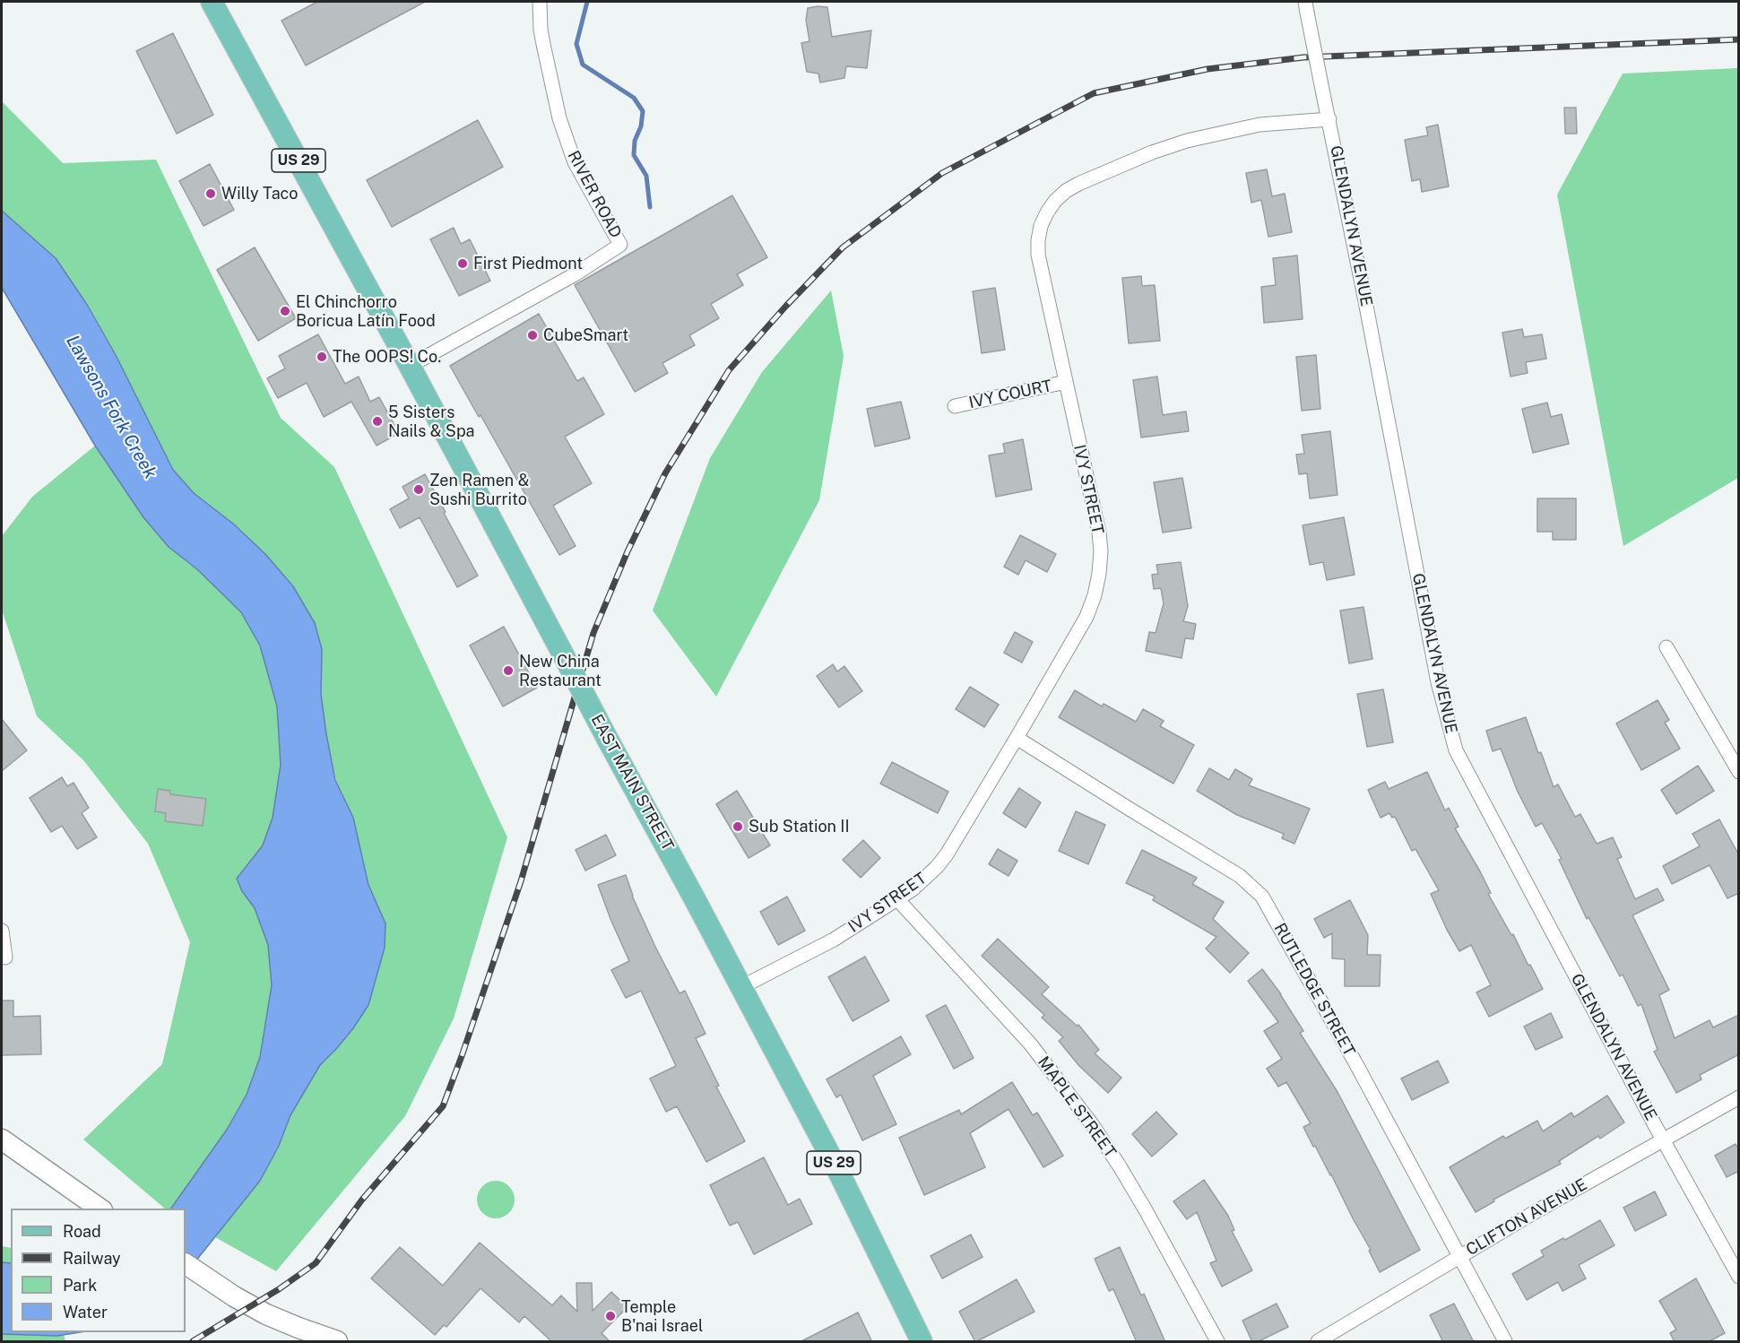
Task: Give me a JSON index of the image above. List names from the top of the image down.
{
  "streets": {
    "main road": ["US 29", "EAST MAIN STREET"],
    "street": [
      "RIVER ROAD",
      "GLENDALYN AVENUE",
      "IVY COURT",
      "IVY STREET",
      "RUTLEDGE STREET",
      "MAPLE STREET",
      "CLIFTON AVENUE"
    ]
  },
  "crossings": [
    ["RIVER ROAD", "EAST MAIN STREET"],
    ["GLENDALYN AVENUE", "IVY STREET"],
    ["GLENDALYN AVENUE", "CLIFTON AVENUE"],
    ["IVY COURT", "IVY STREET"],
    ["IVY STREET", "EAST MAIN STREET"],
    ["IVY STREET", "RUTLEDGE STREET"],
    ["IVY STREET", "MAPLE STREET"],
    ["RUTLEDGE STREET", "CLIFTON AVENUE"]
  ],
  "water": ["Lawsons Fork Creek"],
  "places": [
    "Willy Taco",
    "First Piedmont",
    "El Chinchorro Boricua Latín Food",
    "CubeSmart",
    "The OOPS! Co.",
    "5 Sisters Nails & Spa",
    "Zen Ramen & Sushi Burrito",
    "New China Restaurant",
    "Sub Station II",
    "Temple B'nai Israel"
  ],
  "legend": [
    "Road",
    "Railway",
    "Park",
    "Water"
  ]
}
